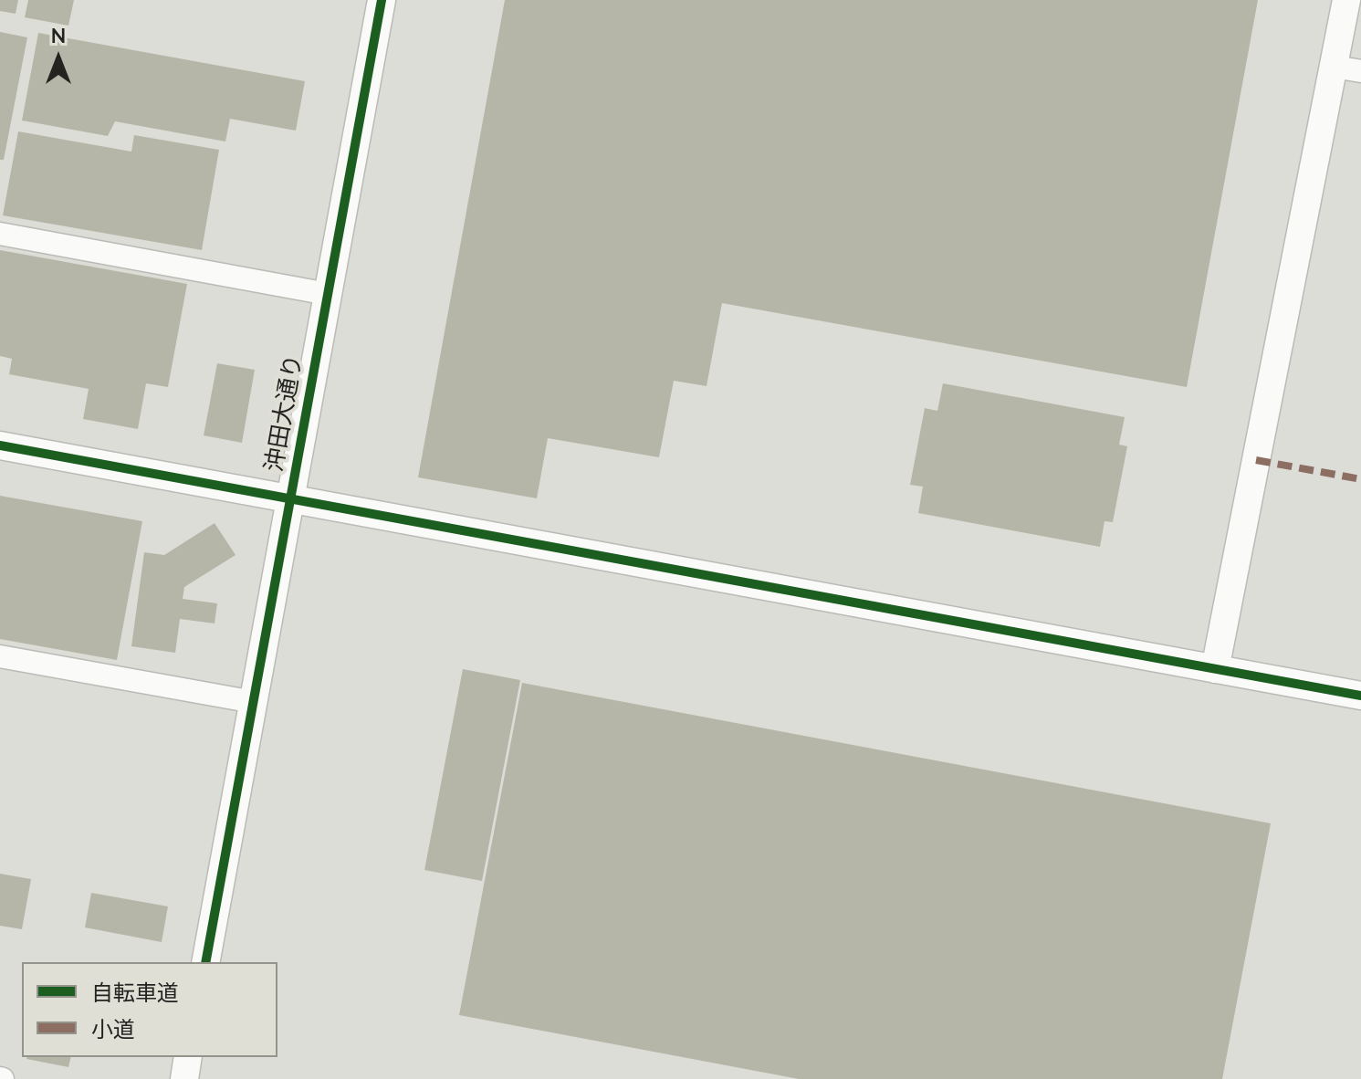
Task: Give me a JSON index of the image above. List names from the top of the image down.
{
  "streets": {
    "street": ["沖田大通り"]
  },
  "legend": ["自転車道", "小道"],
  "north": "top"
}
